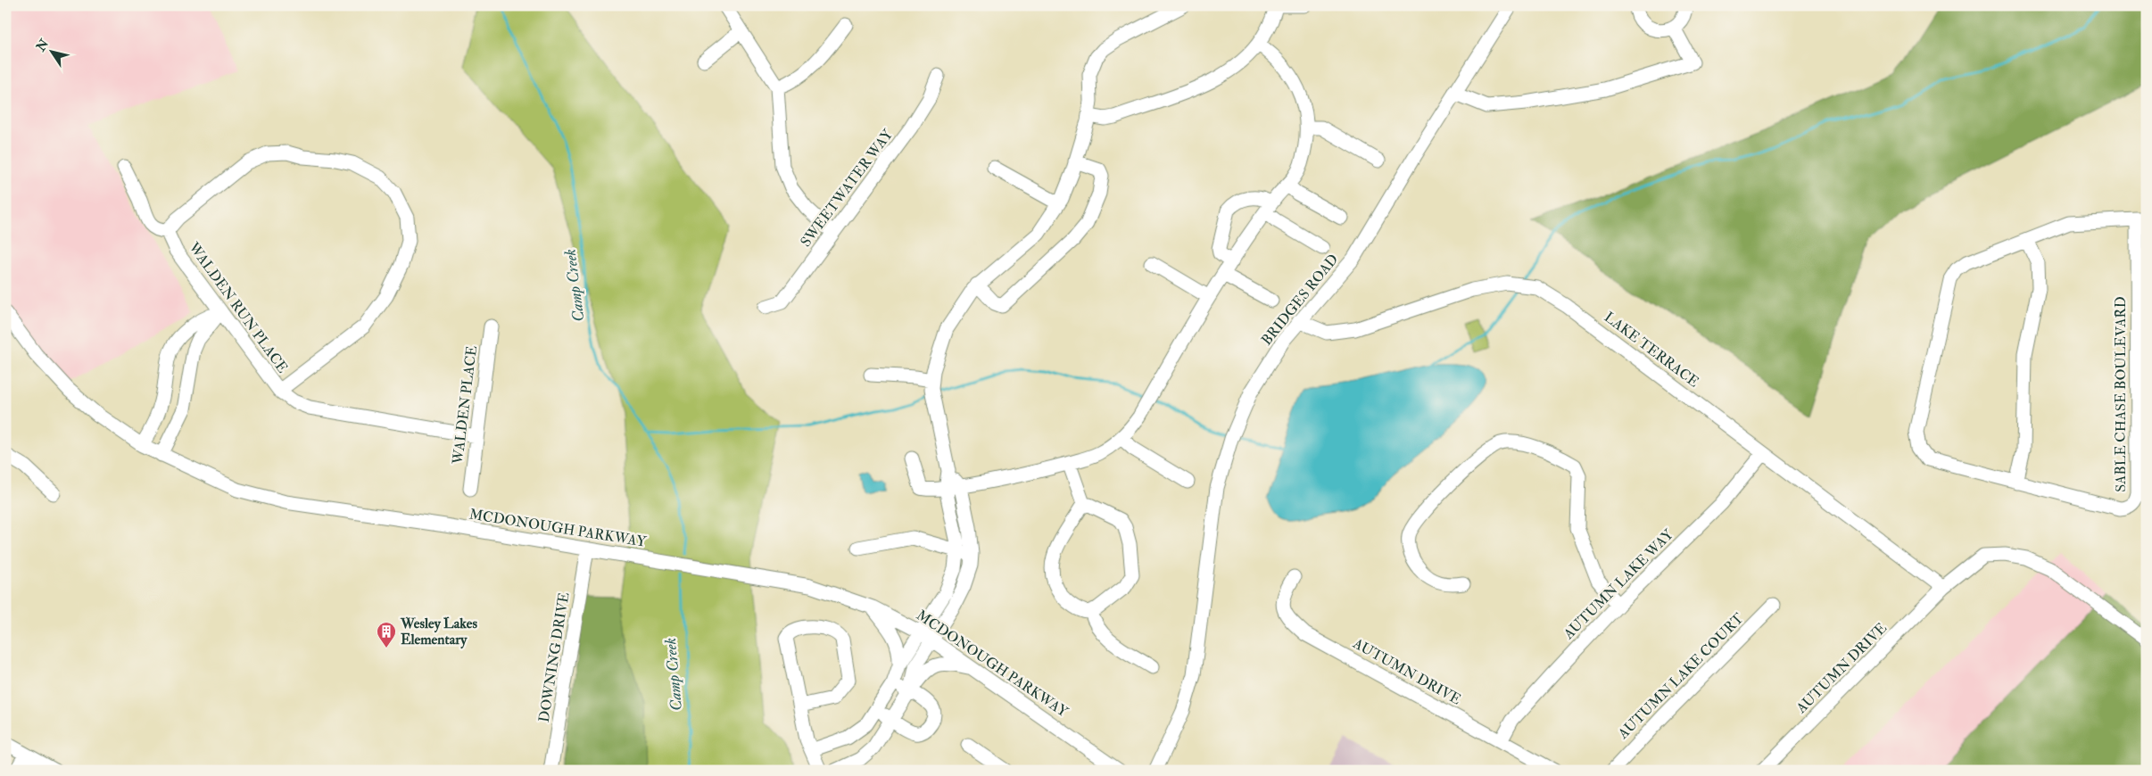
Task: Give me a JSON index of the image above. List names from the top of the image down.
{
  "streets": {
    "street": [
      "SWEETWATER WAY",
      "BRIDGES ROAD",
      "WALDEN RUN PLACE",
      "LAKE TERRACE",
      "SABLE CHASE BOULEVARD",
      "WALDEN PLACE",
      "MCDONOUGH PARKWAY",
      "AUTUMN LAKE WAY",
      "DOWNING DRIVE",
      "AUTUMN DRIVE",
      "AUTUMN LAKE COURT"
    ]
  },
  "crossings": [
    ["BRIDGES ROAD", "LAKE TERRACE"],
    ["WALDEN RUN PLACE", "WALDEN PLACE"],
    ["LAKE TERRACE", "AUTUMN LAKE WAY"],
    ["LAKE TERRACE", "AUTUMN DRIVE"],
    ["MCDONOUGH PARKWAY", "DOWNING DRIVE"],
    ["AUTUMN LAKE WAY", "AUTUMN DRIVE"]
  ],
  "water": ["Camp Creek"],
  "places": {
    "building": ["Wesley Lakes Elementary"]
  },
  "north": "top left"
}
